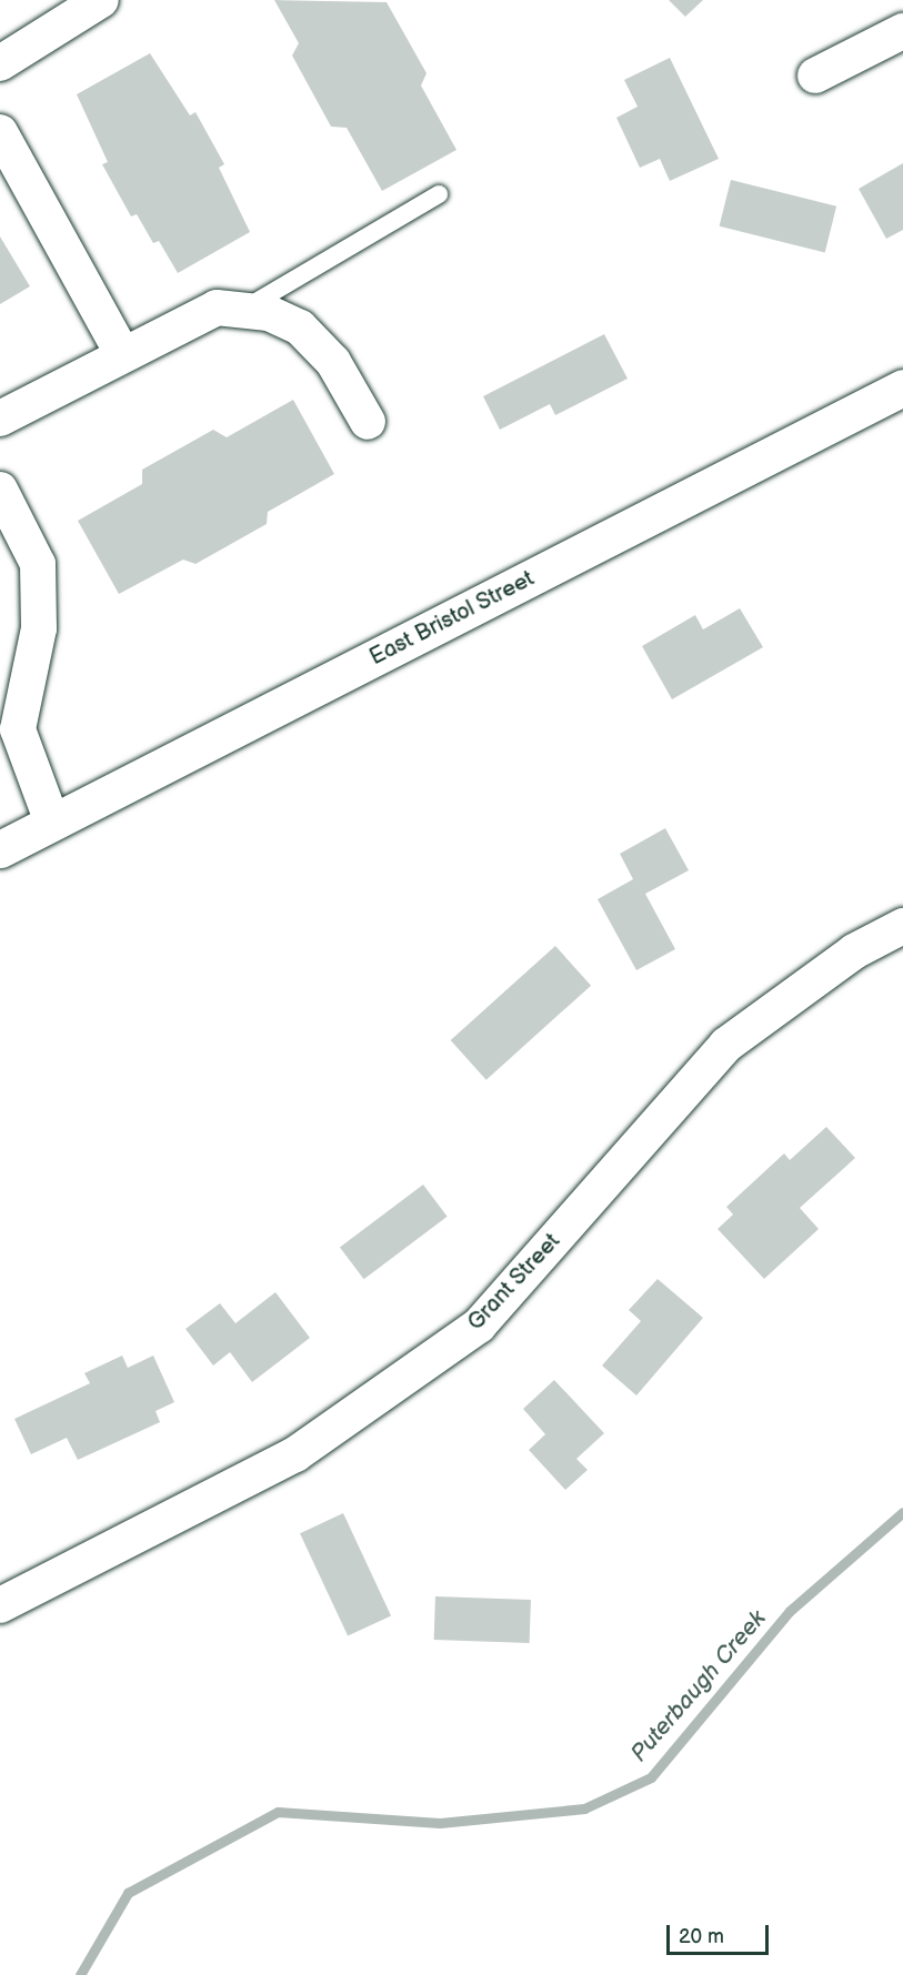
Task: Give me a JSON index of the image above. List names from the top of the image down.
{
  "streets": {
    "main road": ["East Bristol Street"],
    "street": ["Grant Street"]
  },
  "water": ["Puterbaugh Creek"],
  "scale_bar": "20 m"
}
